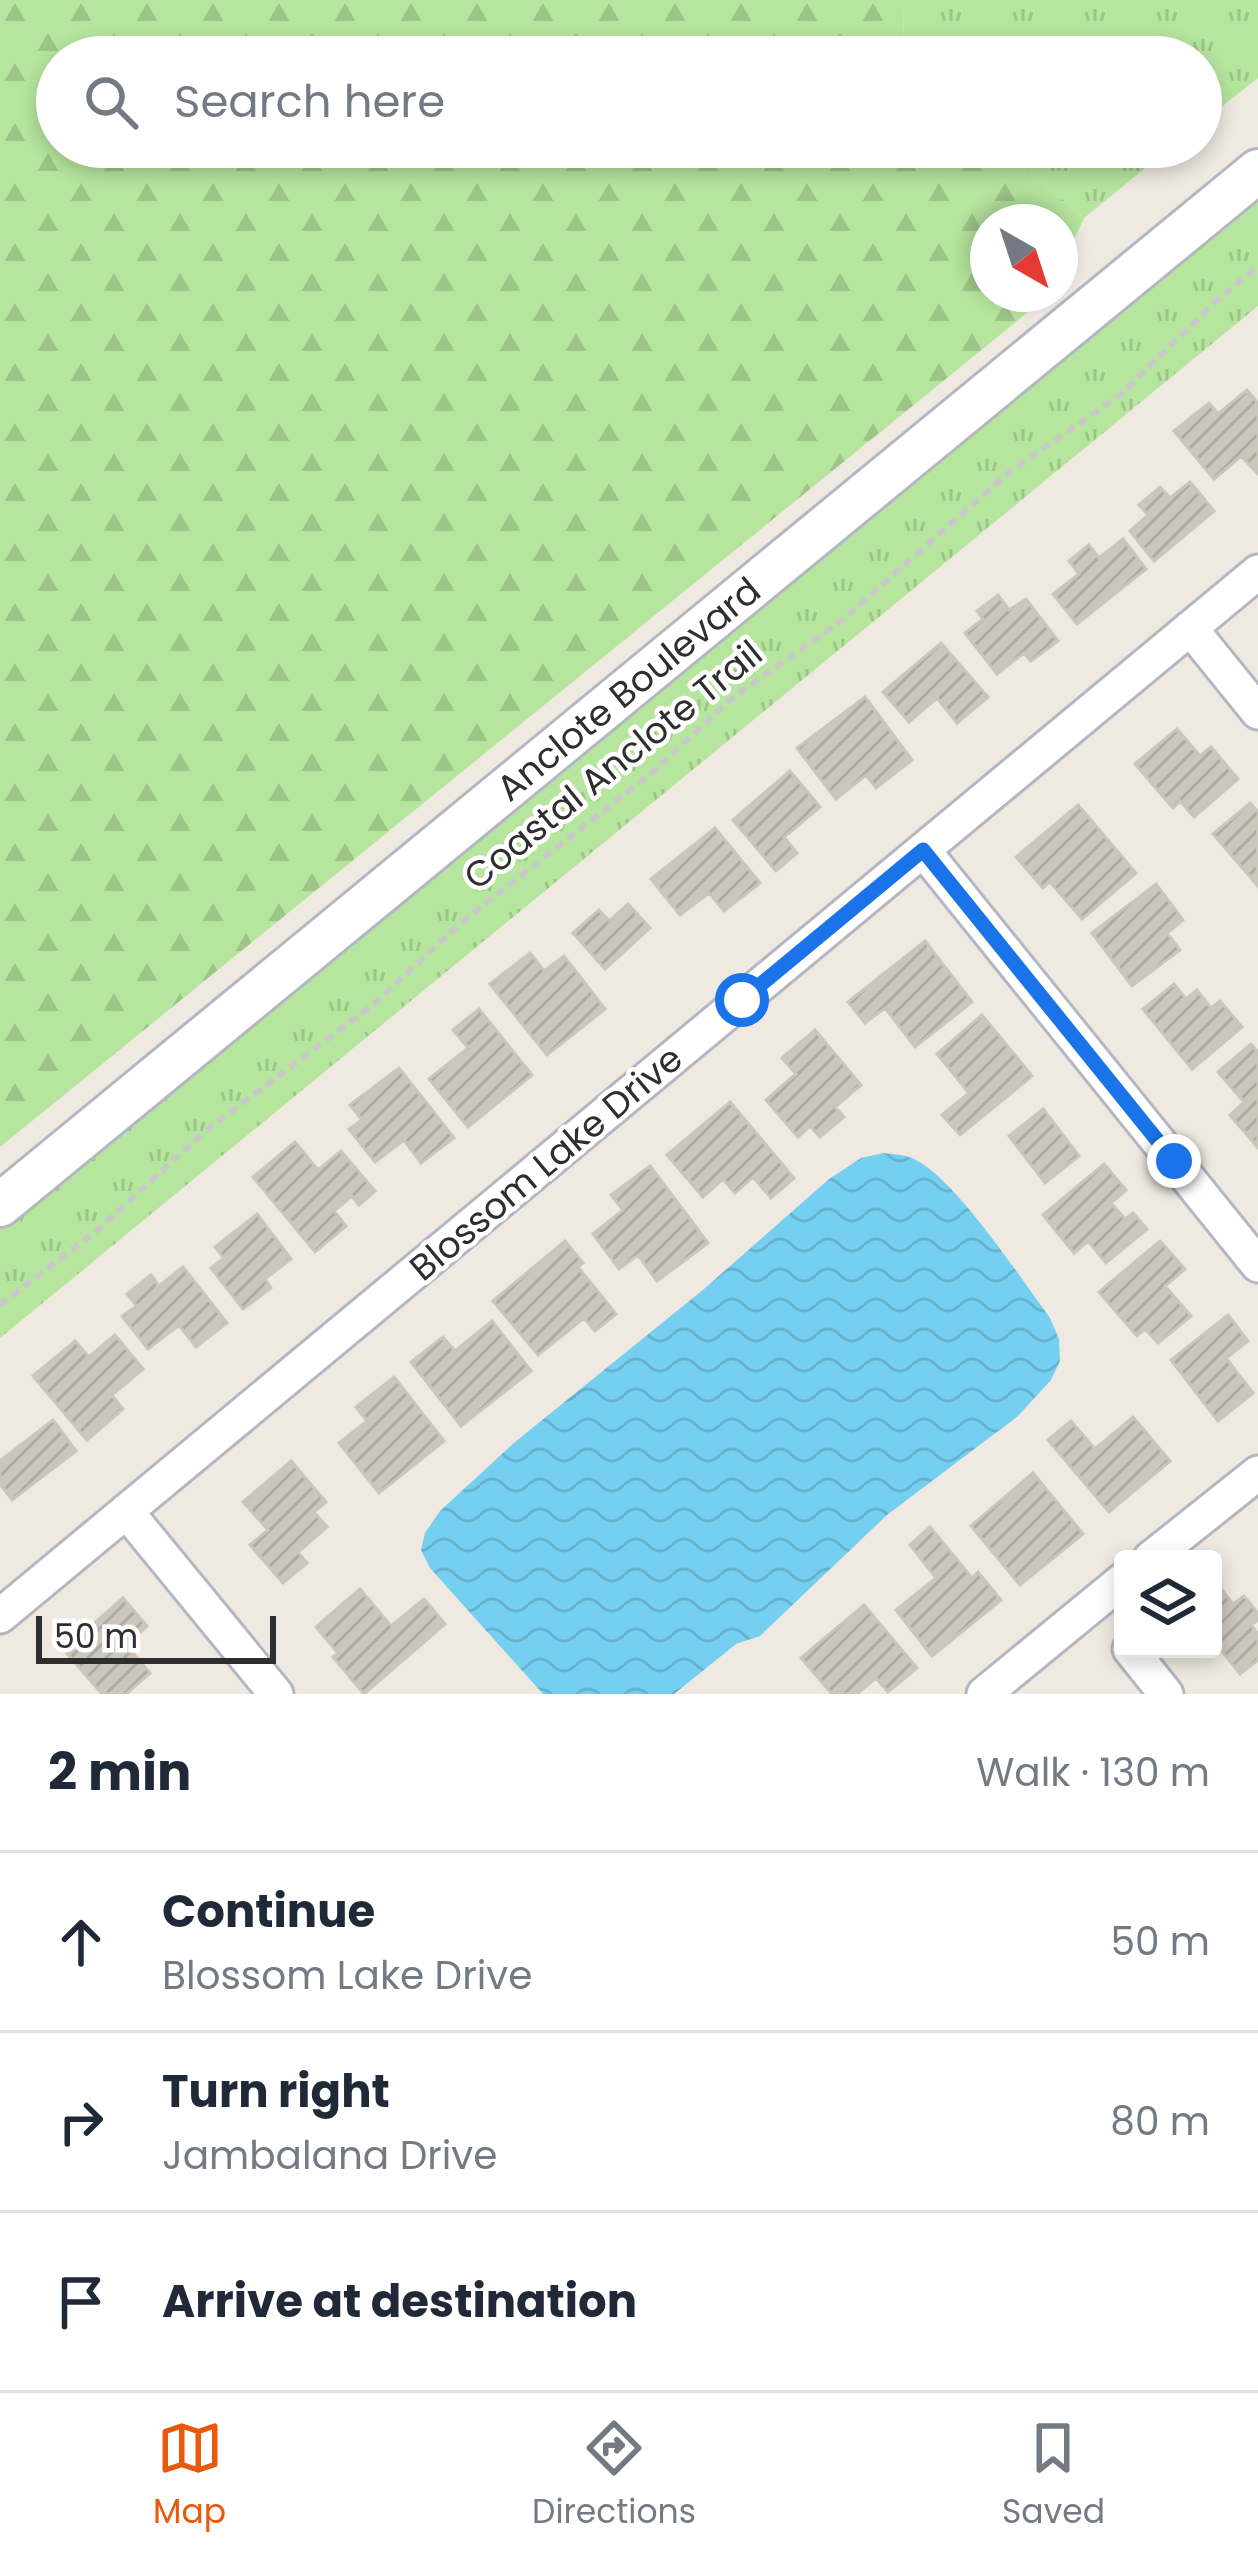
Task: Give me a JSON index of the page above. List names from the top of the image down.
{
  "streets": {
    "street": ["Anclote Boulevard", "Blossom Lake Drive"],
    "path": ["Coastal Anclote Trail"]
  },
  "scale_bar": "50 m",
  "north": "bottom right",
  "page": {
    "search": "Search here",
    "scale": "50 m",
    "heading": ["2 min", "Walk · 130 m"],
    "list": [
      ["Continue", "Blossom Lake Drive", "50 m"],
      ["Turn right", "Jambalana Drive", "80 m"],
      "Arrive at destination"
    ],
    "nav": ["Map", "Directions", "Saved"]
  }
}
